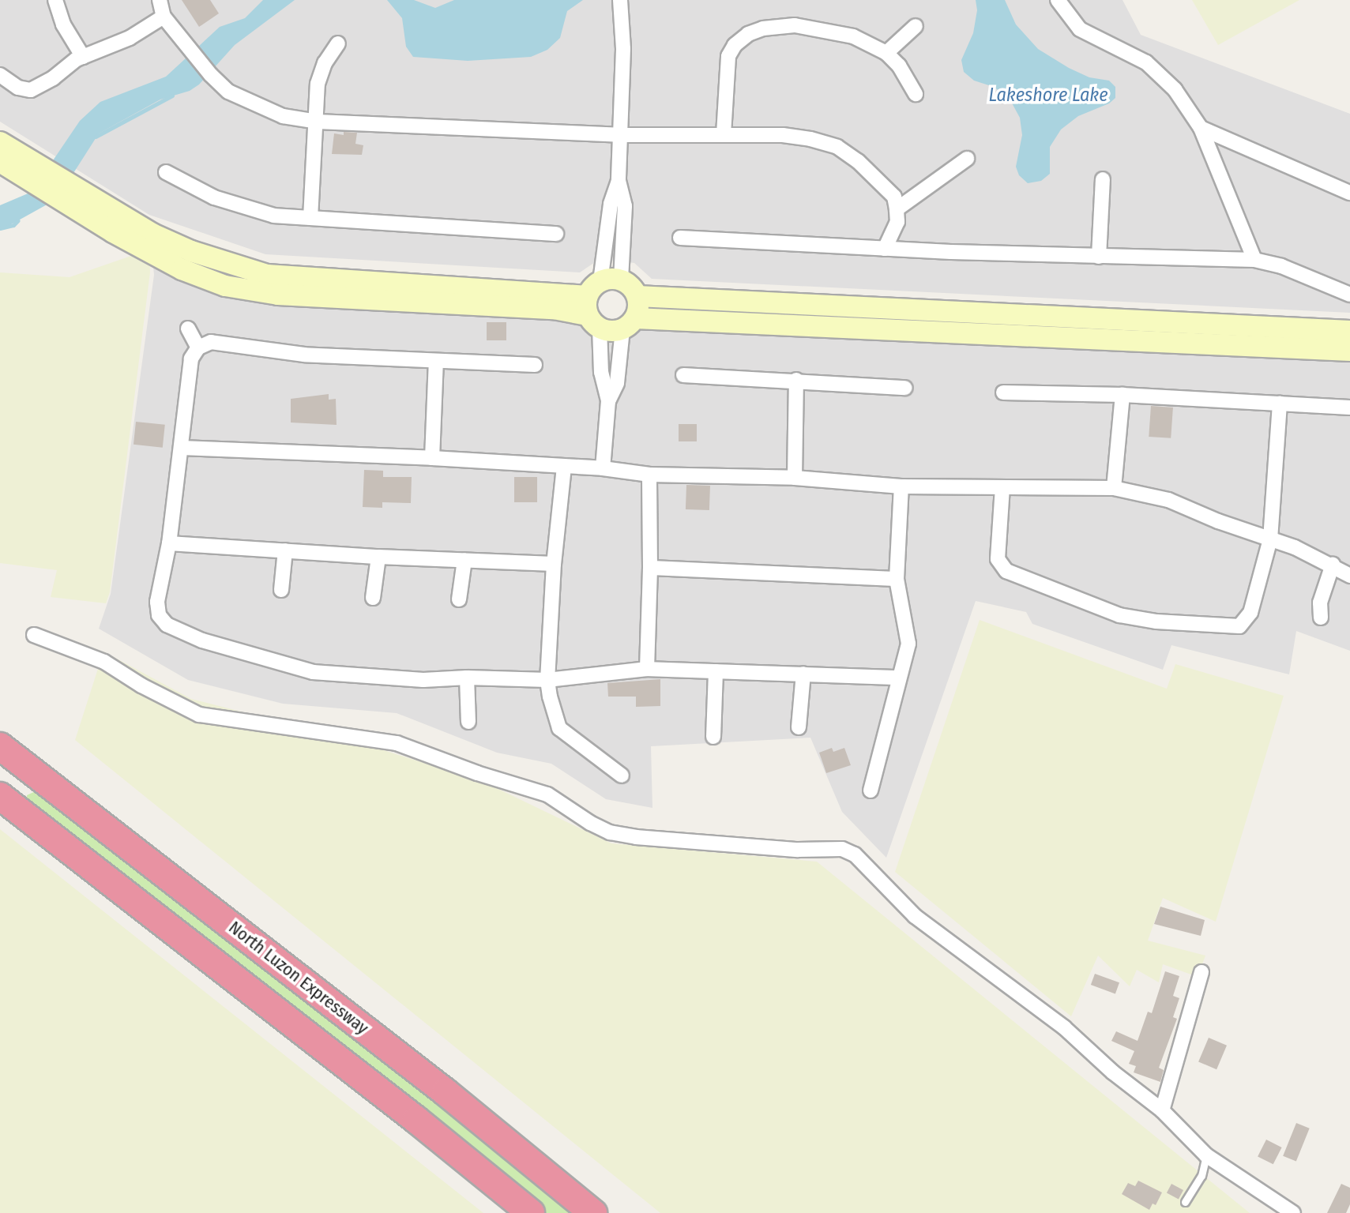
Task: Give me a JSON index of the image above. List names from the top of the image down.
{
  "streets": {
    "highway": ["North Luzon Expressway"]
  },
  "water": ["Lakeshore Lake"]
}
